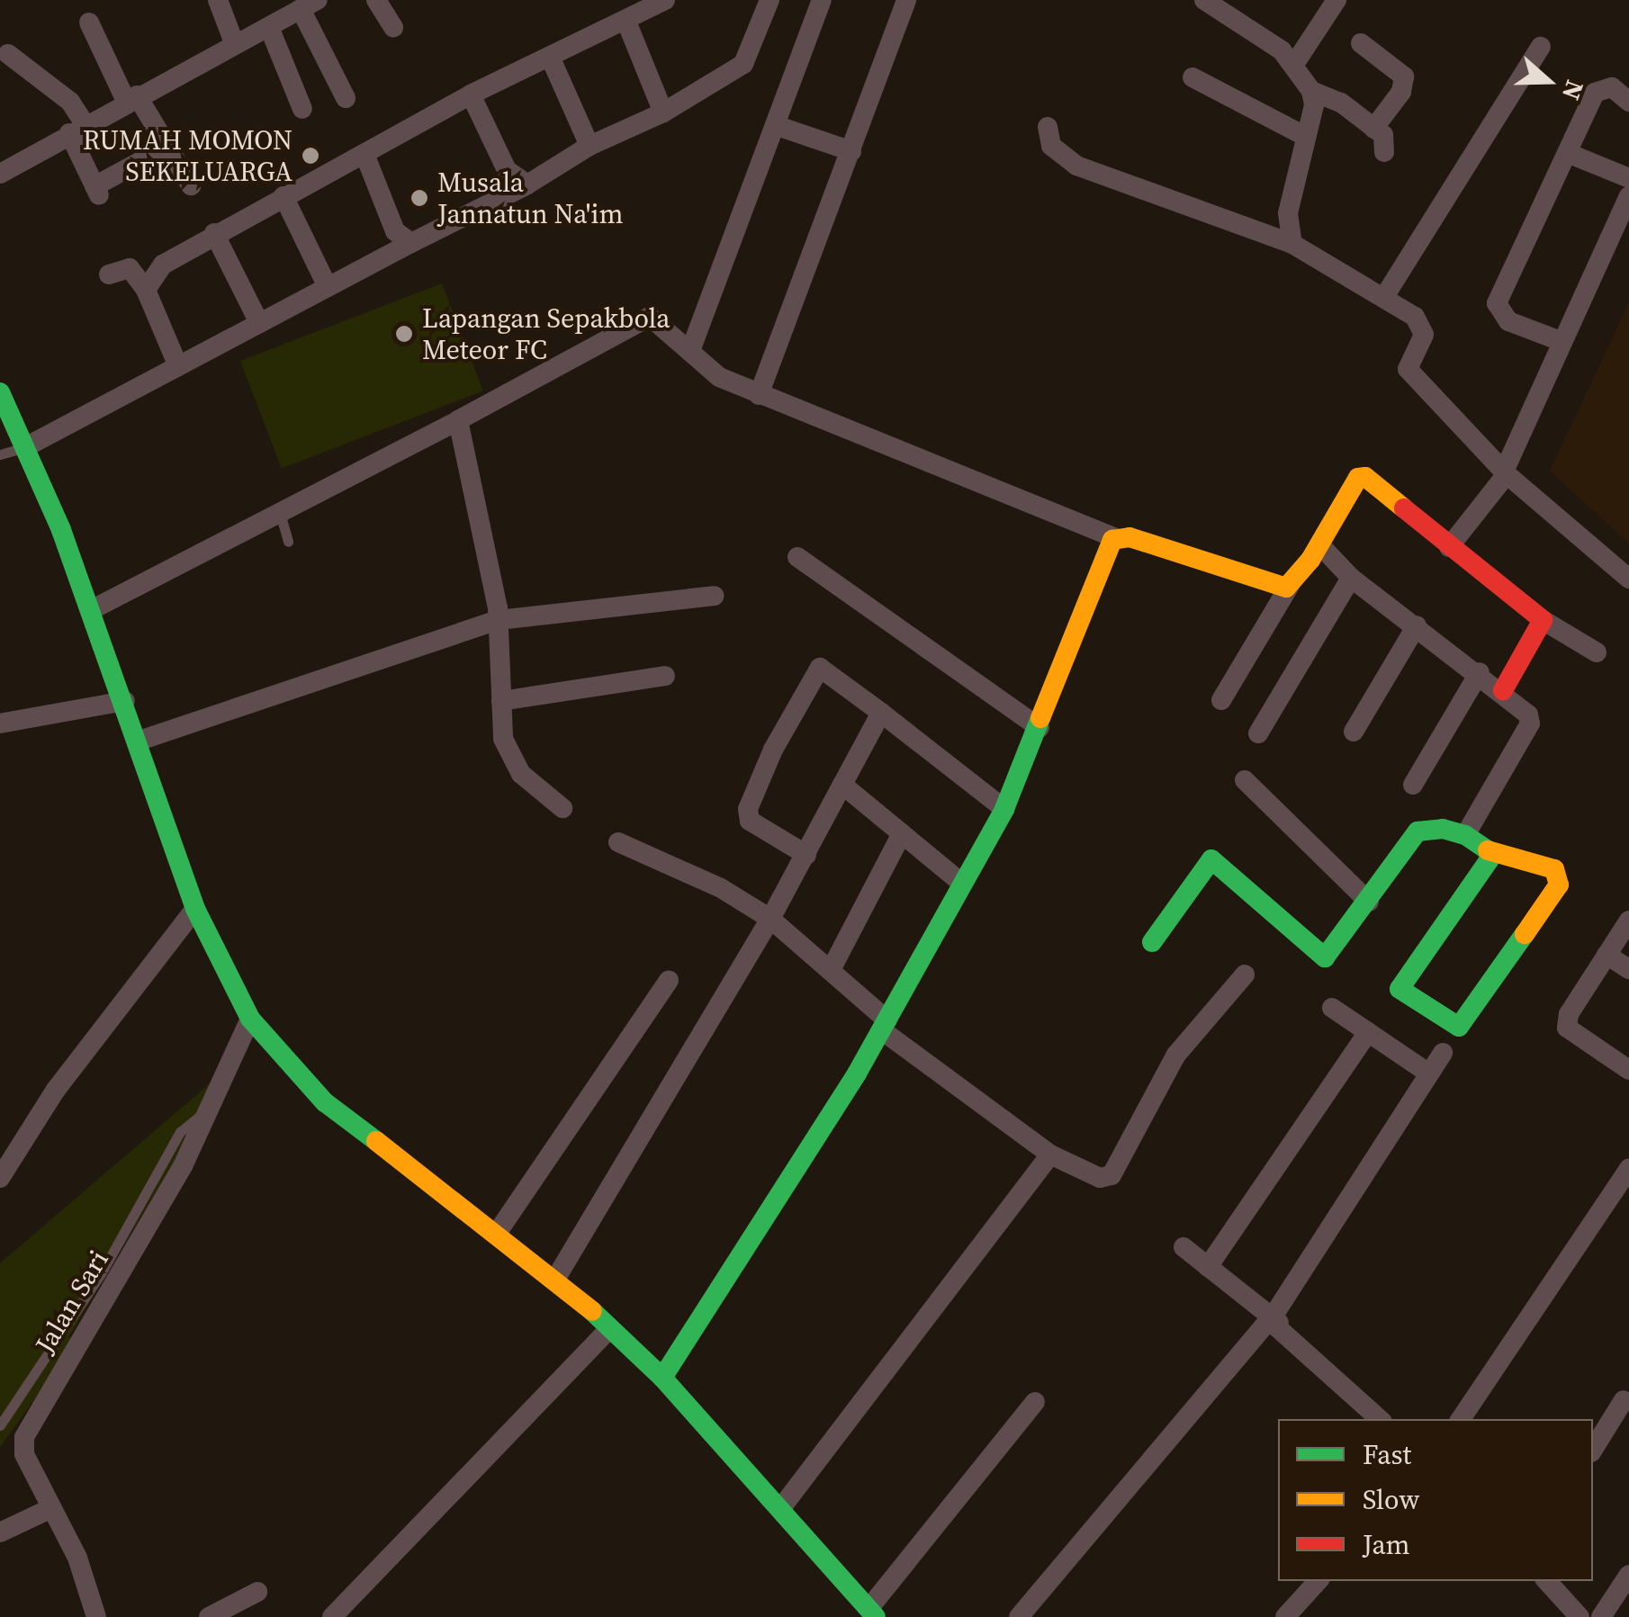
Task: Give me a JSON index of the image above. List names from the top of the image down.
{
  "streets": {
    "street": ["Jalan Sari"]
  },
  "places": ["RUMAH MOMON SEKELUARGA", "Musala Jannatun Na'im", "Lapangan Sepakbola Meteor FC"],
  "legend": ["Fast", "Slow", "Jam"],
  "north": "right"
}
